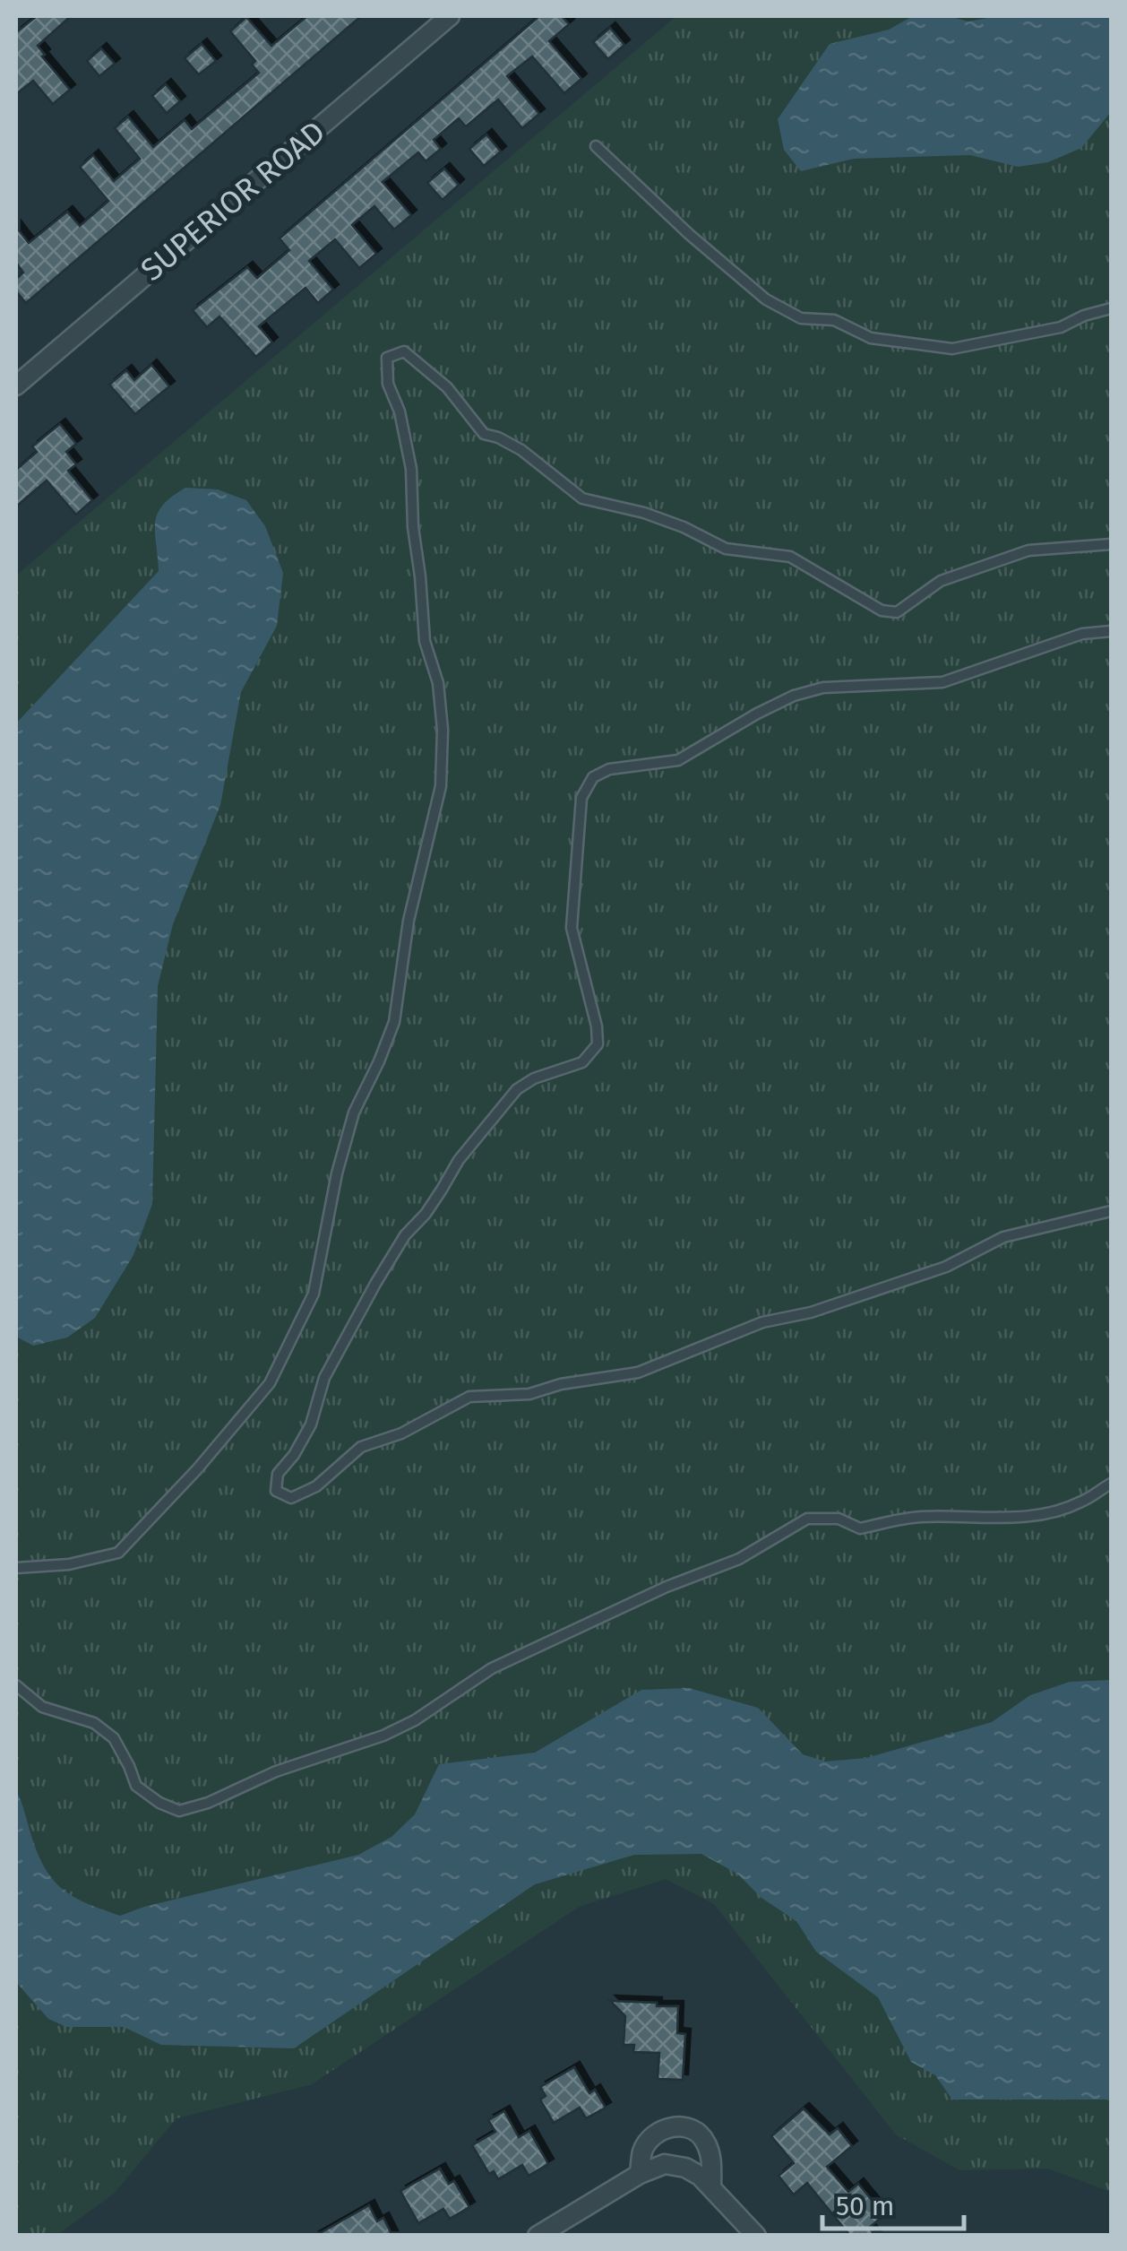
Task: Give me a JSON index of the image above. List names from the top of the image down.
{
  "streets": {
    "street": ["SUPERIOR ROAD"]
  },
  "scale_bar": "50 m"
}
